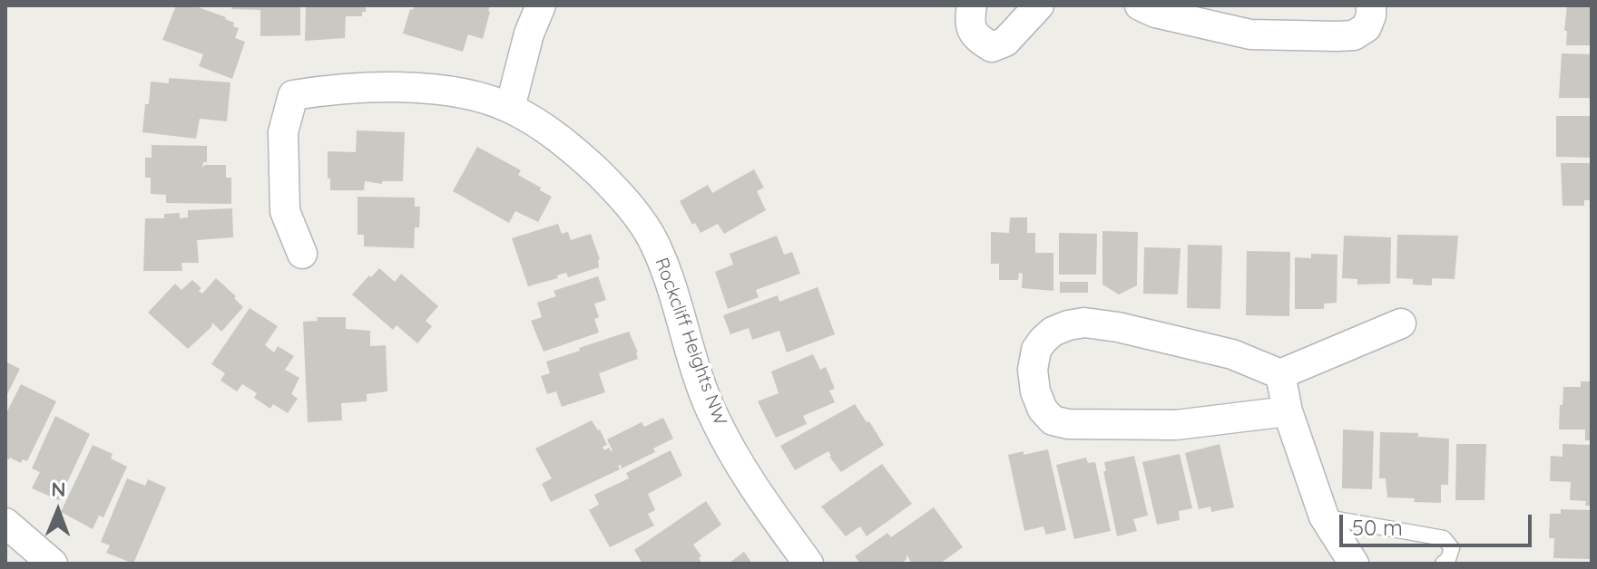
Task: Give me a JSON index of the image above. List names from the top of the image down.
{
  "streets": {
    "street": ["Rockcliff Heights NW"]
  },
  "scale_bar": "50 m",
  "north": "top"
}
